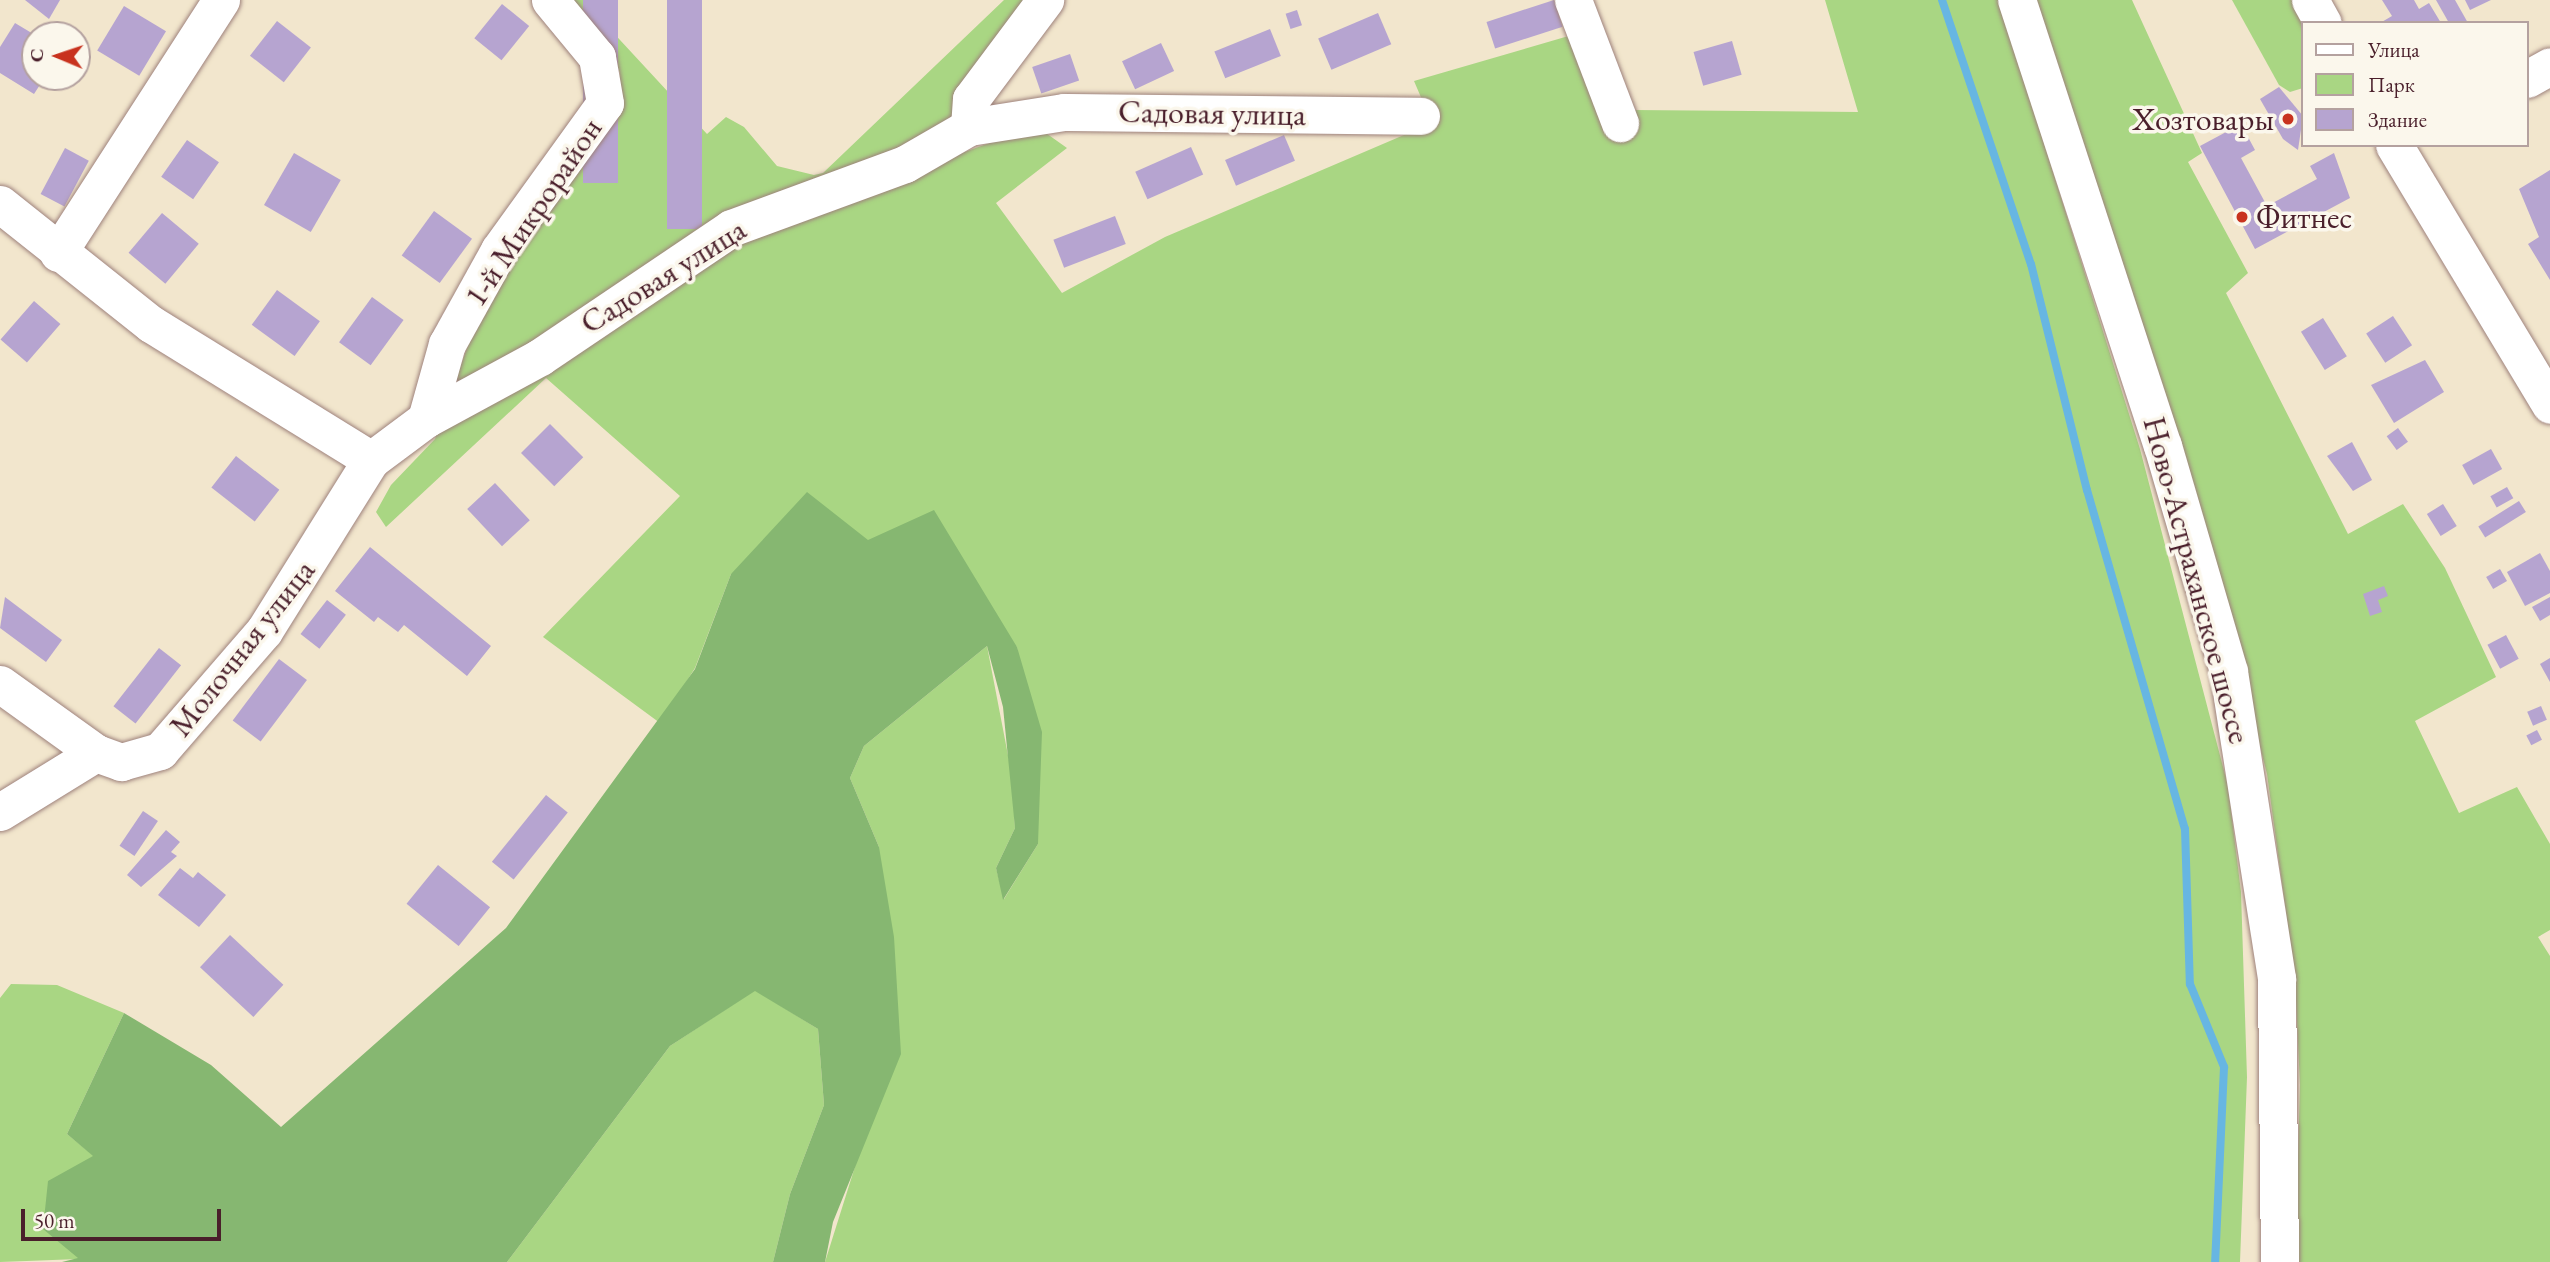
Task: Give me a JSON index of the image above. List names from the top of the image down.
{
  "streets": {
    "main road": ["Ново-Астраханское шоссе"],
    "street": ["Садовая улица", "1-й Микрорайон", "Молочная улица"]
  },
  "crossings": [
    ["Садовая улица", "1-й Микрорайон"],
    ["Садовая улица", "Молочная улица"]
  ],
  "places": ["Хозтовары", "Фитнес"],
  "legend": ["Улица", "Парк", "Здание"],
  "scale_bar": "50 m",
  "north": "left"
}
